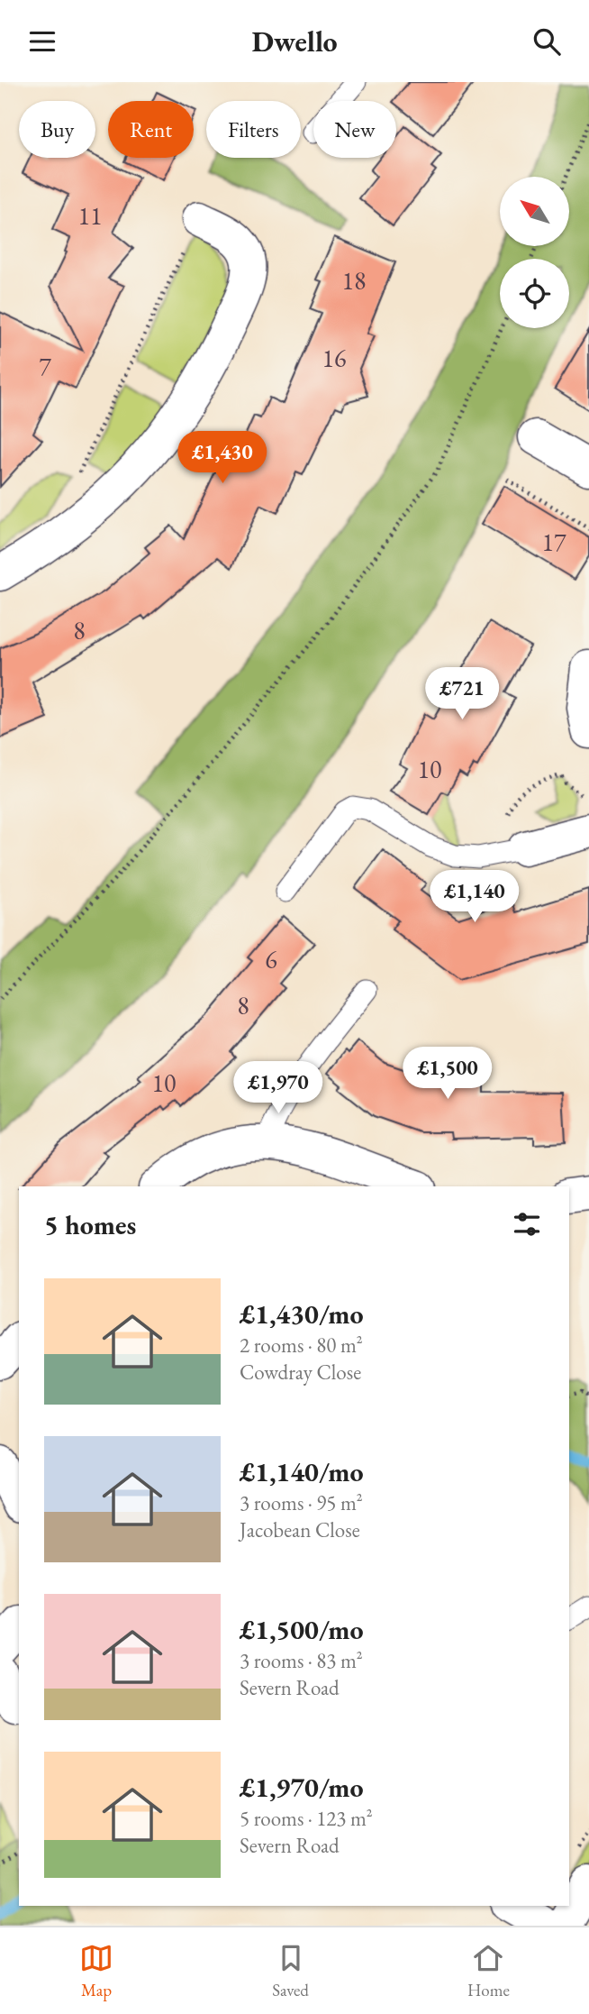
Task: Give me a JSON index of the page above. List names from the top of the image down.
{
  "house_numbers": [
    "11",
    "18",
    "16",
    "7",
    "17",
    "8",
    "10",
    "6",
    "8",
    "10"
  ],
  "north": "top left",
  "page": {
    "header": "Dwello",
    "chip": [
      "Buy",
      "Rent",
      "Filters",
      "New"
    ],
    "price": [
      "£1,430",
      "£721",
      "£1,140",
      "£1,500",
      "£1,970"
    ],
    "heading": "5 homes",
    "list": [
      {
        "name": "£1,430/mo",
        "note": "2 rooms · 80 m² · Cowdray Close"
      },
      {
        "name": "£1,140/mo",
        "note": "3 rooms · 95 m² · Jacobean Close"
      },
      {
        "name": "£1,500/mo",
        "note": "3 rooms · 83 m² · Severn Road"
      },
      {
        "name": "£1,970/mo",
        "note": "5 rooms · 123 m² · Severn Road"
      }
    ],
    "tabs": ["Map", "Saved", "Home"]
  }
}
